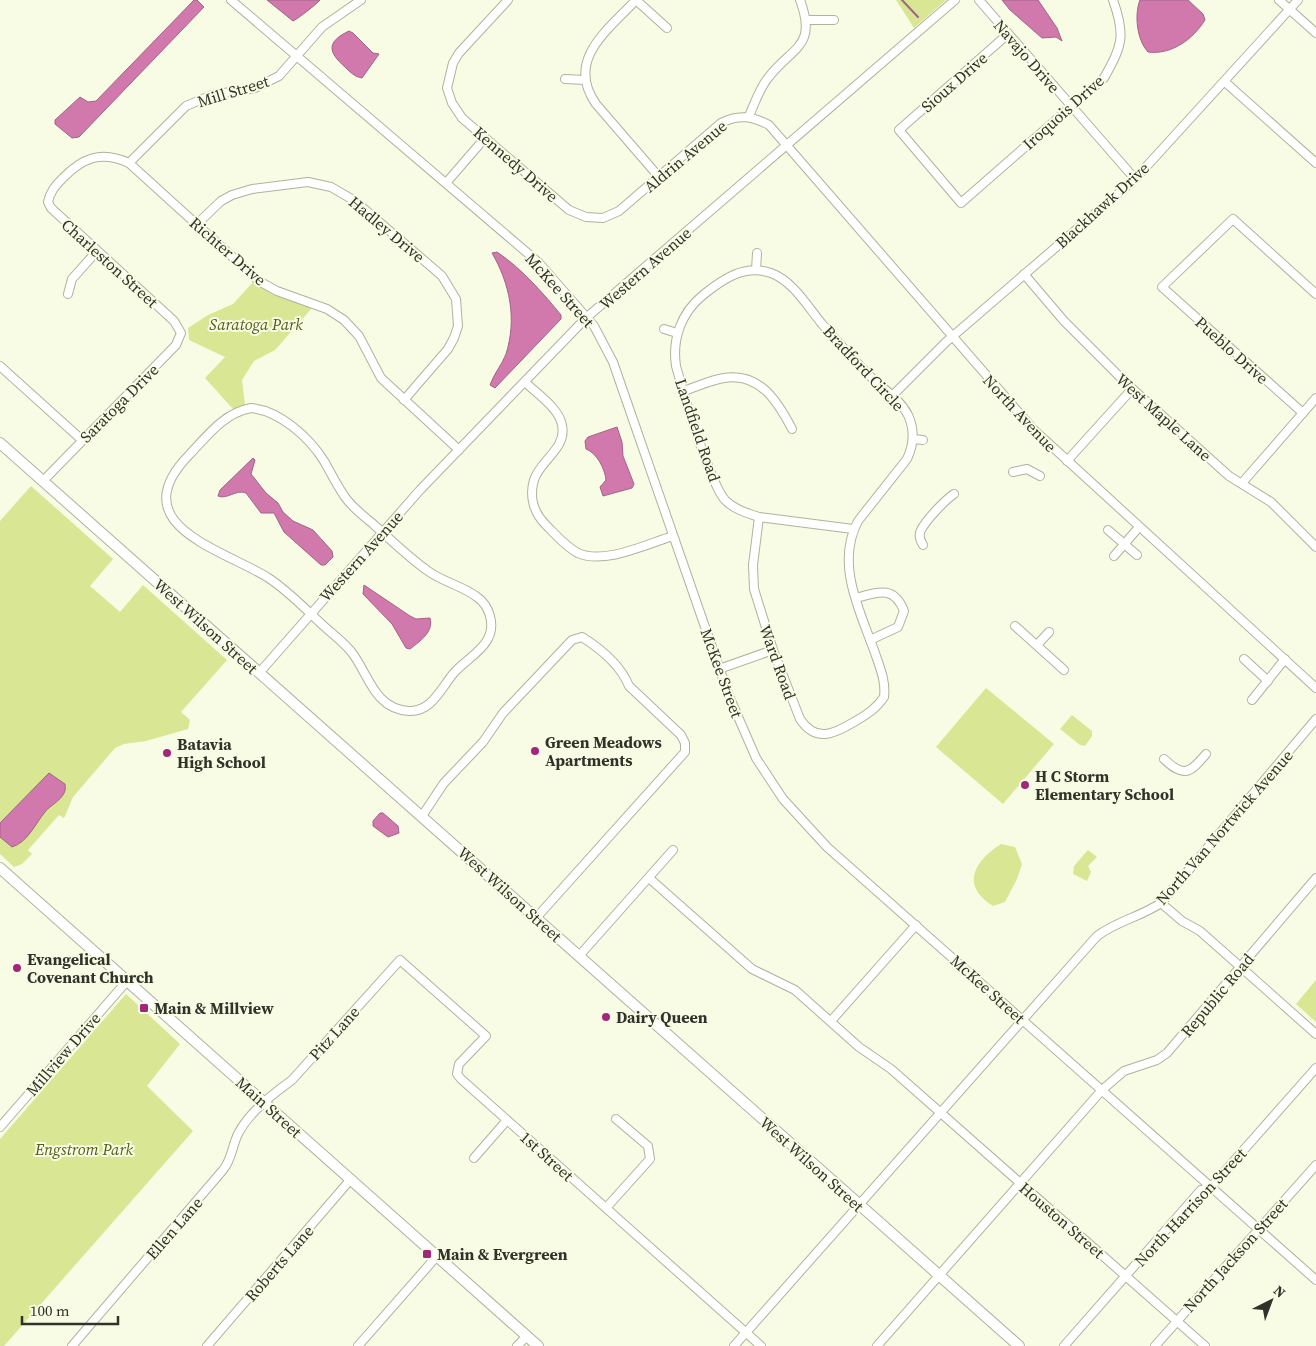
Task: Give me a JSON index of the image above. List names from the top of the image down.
{
  "streets": {
    "main road": ["West Wilson Street", "Main Street"],
    "street": [
      "Navajo Drive",
      "Sioux Drive",
      "Mill Street",
      "Iroquois Drive",
      "Aldrin Avenue",
      "Kennedy Drive",
      "Blackhawk Drive",
      "Hadley Drive",
      "Richter Drive",
      "Charleston Street",
      "Western Avenue",
      "McKee Street",
      "Pueblo Drive",
      "Bradford Circle",
      "Saratoga Drive",
      "North Avenue",
      "West Maple Lane",
      "Landfield Road",
      "Ward Road",
      "North Van Nortwick Avenue",
      "Republic Road",
      "Pitz Lane",
      "Millview Drive",
      "1st Street",
      "North Harrison Street",
      "Houston Street",
      "Ellen Lane",
      "North Jackson Street",
      "Roberts Lane"
    ]
  },
  "crossings": [
    ["Navajo Drive", "Sioux Drive"],
    ["Navajo Drive", "Iroquois Drive"],
    ["Navajo Drive", "Blackhawk Drive"],
    ["Sioux Drive", "Iroquois Drive"],
    ["Mill Street", "Richter Drive"],
    ["Mill Street", "Charleston Street"],
    ["Mill Street", "McKee Street"],
    ["Aldrin Avenue", "Kennedy Drive"],
    ["Aldrin Avenue", "North Avenue"],
    ["Blackhawk Drive", "Bradford Circle"],
    ["Blackhawk Drive", "North Avenue"],
    ["Blackhawk Drive", "West Maple Lane"],
    ["Hadley Drive", "Richter Drive"],
    ["Richter Drive", "Charleston Street"],
    ["Richter Drive", "Western Avenue"],
    ["Charleston Street", "Saratoga Drive"],
    ["Western Avenue", "McKee Street"],
    ["Western Avenue", "North Avenue"],
    ["Western Avenue", "West Wilson Street"],
    ["McKee Street", "North Van Nortwick Avenue"],
    ["McKee Street", "Republic Road"],
    ["McKee Street", "North Harrison Street"],
    ["McKee Street", "North Jackson Street"],
    ["Bradford Circle", "Landfield Road"],
    ["Saratoga Drive", "West Wilson Street"],
    ["Landfield Road", "Ward Road"],
    ["West Wilson Street", "North Van Nortwick Avenue"],
    ["West Wilson Street", "Republic Road"],
    ["North Van Nortwick Avenue", "1st Street"],
    ["North Van Nortwick Avenue", "Houston Street"],
    ["Republic Road", "Houston Street"],
    ["Pitz Lane", "Main Street"],
    ["Pitz Lane", "1st Street"],
    ["Pitz Lane", "Ellen Lane"],
    ["Millview Drive", "Main Street"],
    ["Main Street", "Ellen Lane"],
    ["Main Street", "Roberts Lane"],
    ["North Harrison Street", "Houston Street"],
    ["Houston Street", "North Jackson Street"]
  ],
  "parks": ["Saratoga Park", "Engstrom Park"],
  "places": {
    "other": [
      "Green Meadows Apartments",
      "Batavia High School",
      "H C Storm Elementary School",
      "Evangelical Covenant Church",
      "Dairy Queen"
    ],
    "transit": ["Main & Millview", "Main & Evergreen"]
  },
  "scale_bar": "100 m",
  "north": "top right"
}
